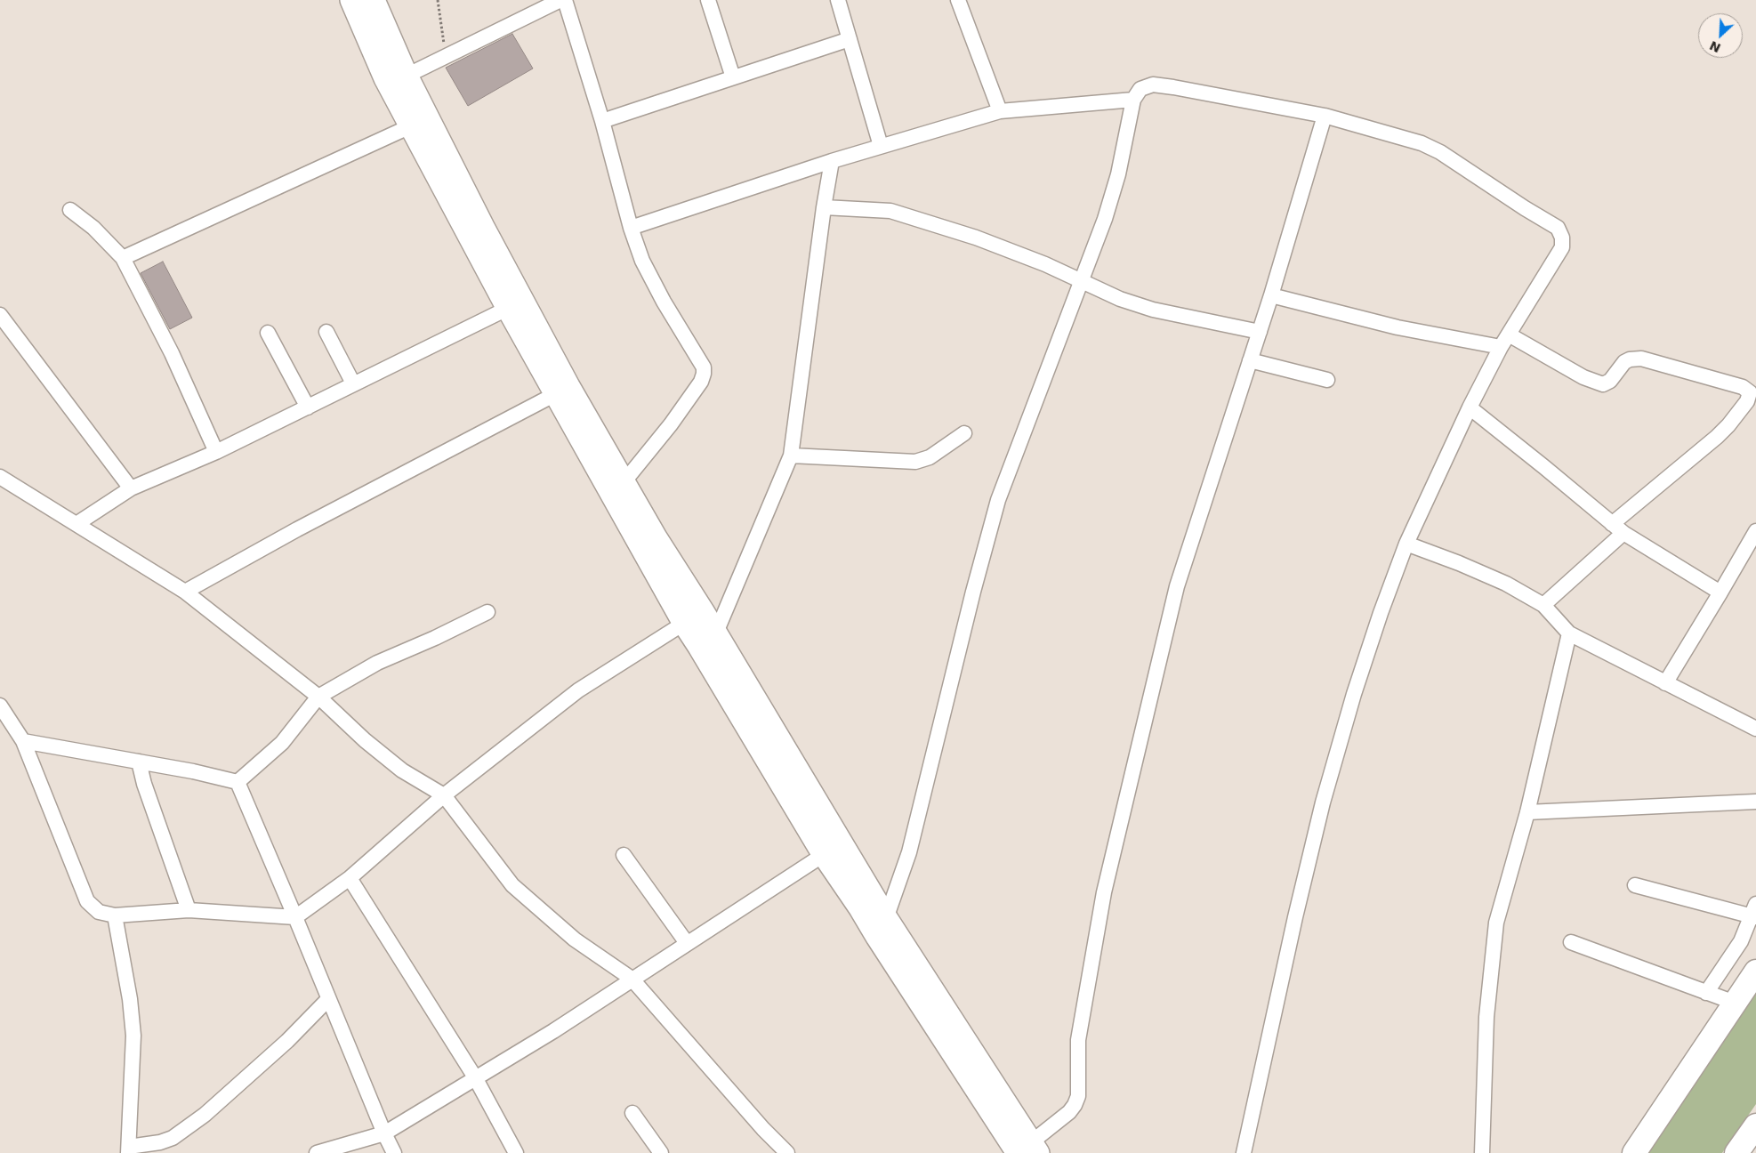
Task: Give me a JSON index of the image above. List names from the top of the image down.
{
  "north": "bottom left"
}
